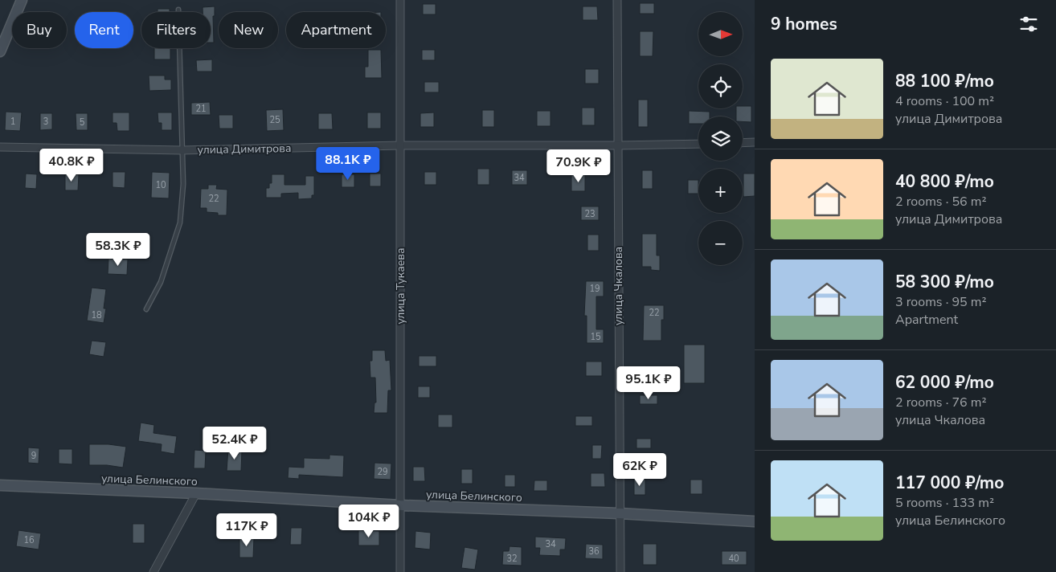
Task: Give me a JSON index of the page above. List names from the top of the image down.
{
  "streets": {
    "street": [
      "улица Димитрова",
      "улица Тукаева",
      "улица Чкалова",
      "улица Белинского"
    ]
  },
  "crossings": [
    ["улица Димитрова", "улица Тукаева"],
    ["улица Димитрова", "улица Чкалова"],
    ["улица Тукаева", "улица Белинского"],
    ["улица Чкалова", "улица Белинского"]
  ],
  "house_numbers": [
    "21",
    "25",
    "1",
    "3",
    "5",
    "34",
    "10",
    "22",
    "23",
    "19",
    "22",
    "18",
    "15",
    "9",
    "29",
    "16",
    "34",
    "36",
    "32",
    "40"
  ],
  "north": "right",
  "page": {
    "heading": "9 homes",
    "map_buttons": ["+", "−"],
    "chip": [
      "Buy",
      "Rent",
      "Filters",
      "New",
      "Apartment"
    ],
    "list": [
      {
        "name": "88 100 ₽/mo",
        "note": "4 rooms · 100 m² · улица Димитрова"
      },
      {
        "name": "40 800 ₽/mo",
        "note": "2 rooms · 56 m² · улица Димитрова"
      },
      {
        "name": "58 300 ₽/mo",
        "note": "3 rooms · 95 m² · Apartment"
      },
      {
        "name": "62 000 ₽/mo",
        "note": "2 rooms · 76 m² · улица Чкалова"
      },
      {
        "name": "117 000 ₽/mo",
        "note": "5 rooms · 133 m² · улица Белинского"
      }
    ],
    "price": [
      "88.1K ₽",
      "40.8K ₽",
      "70.9K ₽",
      "58.3K ₽",
      "95.1K ₽",
      "52.4K ₽",
      "62K ₽",
      "104K ₽",
      "117K ₽"
    ]
  }
}
